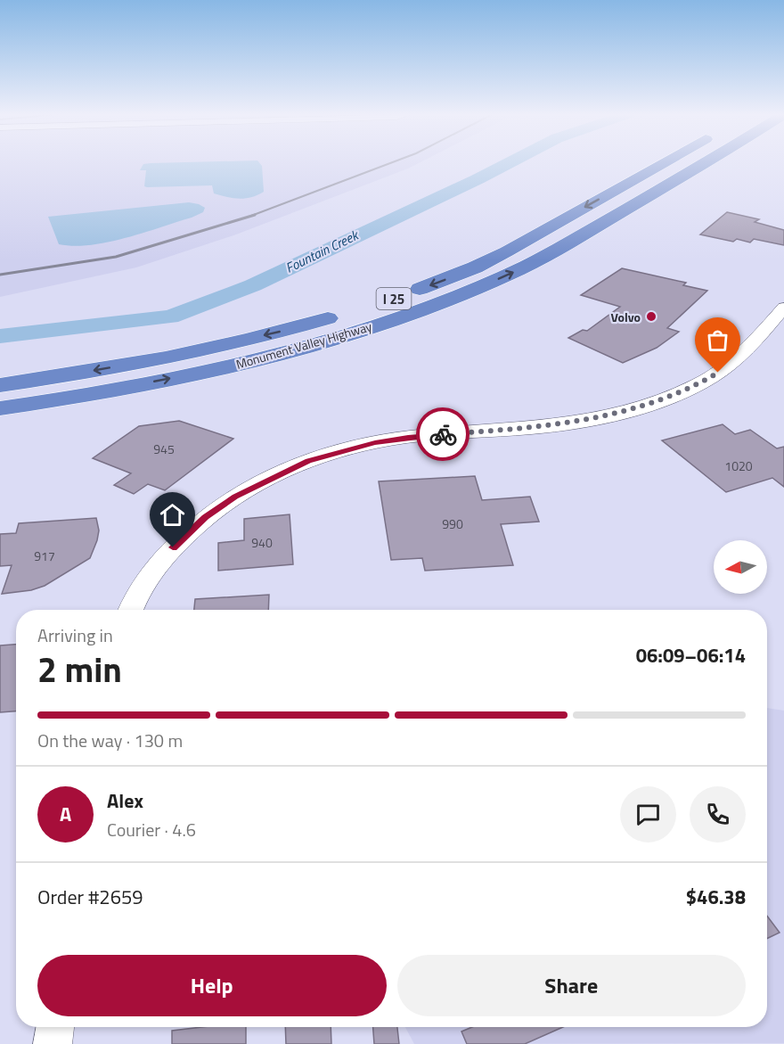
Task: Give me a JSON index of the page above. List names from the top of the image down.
{
  "streets": {
    "highway": ["I 25", "Monument Valley Highway"]
  },
  "water": ["Fountain Creek"],
  "places": ["Volvo"],
  "house_numbers": [
    "945",
    "1020",
    "990",
    "940",
    "917"
  ],
  "north": "left",
  "page": {
    "heading": ["2 min", "Arriving in", "06:09–06:14"],
    "panel": [
      "Alex",
      "Courier · 4.6",
      "Order #2659",
      "$46.38"
    ],
    "bar": "On the way · 130 m",
    "round": "A",
    "buttons": ["Help", "Share"]
  }
}
